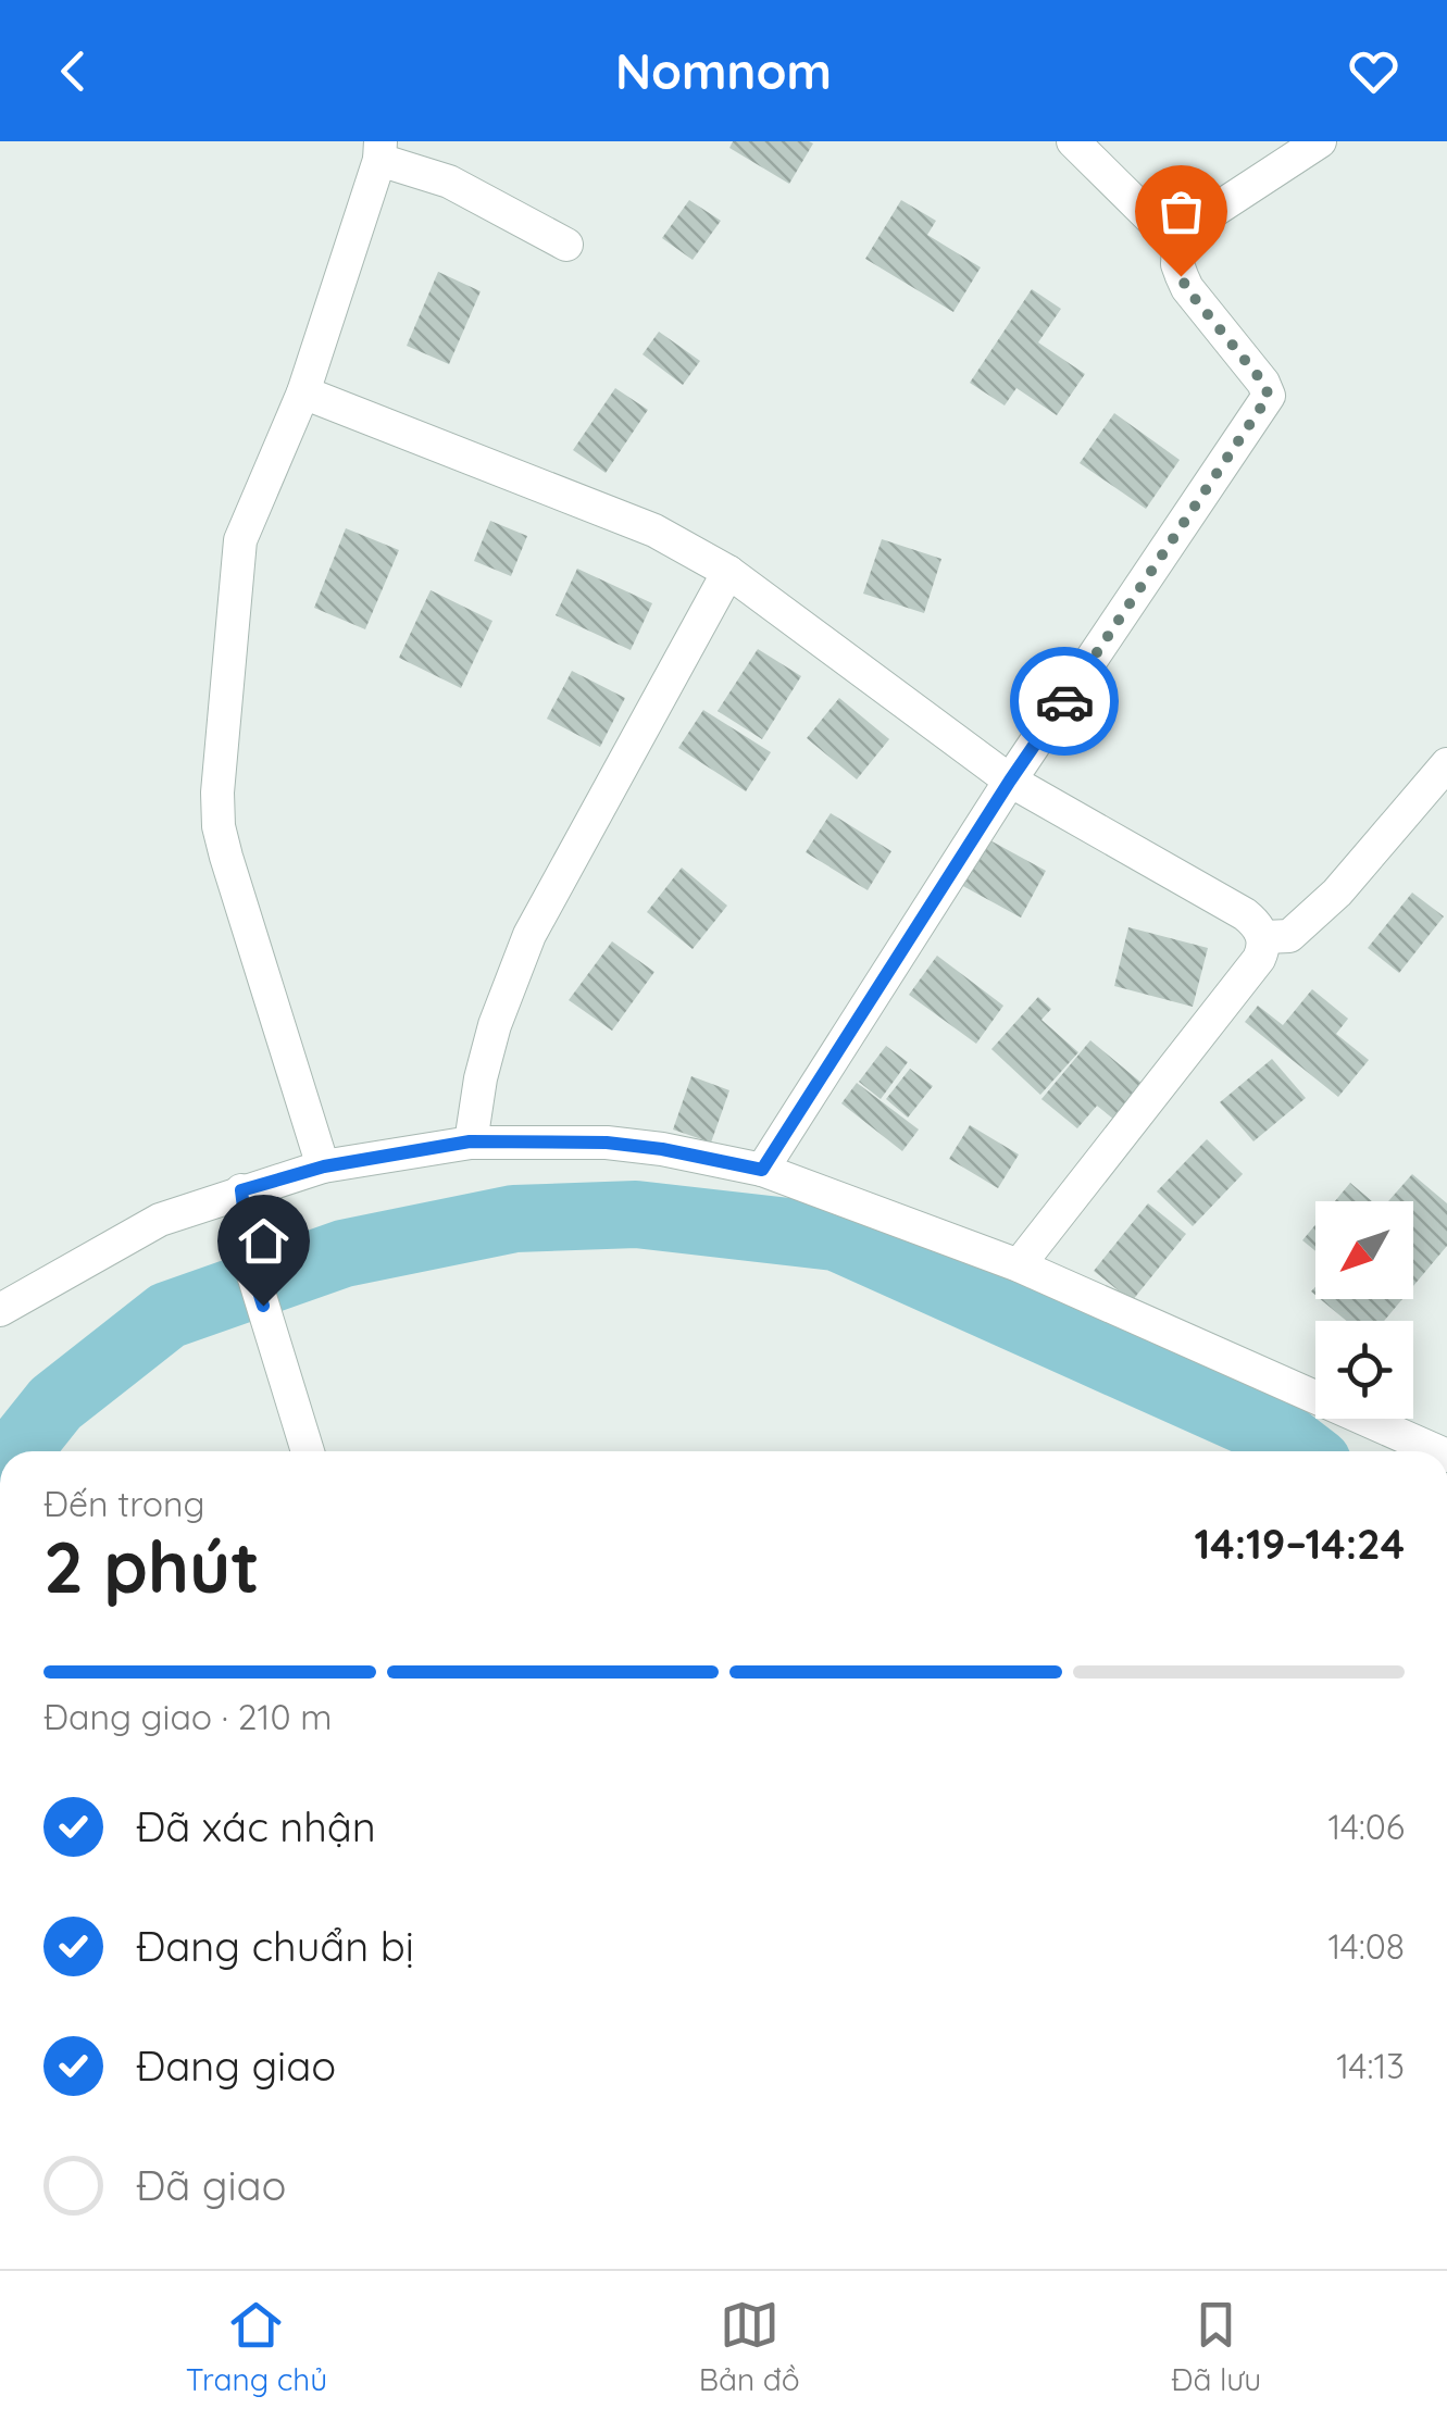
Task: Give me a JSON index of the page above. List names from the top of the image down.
{
  "north": "bottom left",
  "page": {
    "header": "Nomnom",
    "heading": ["2 phút", "Đến trong", "14:19–14:24"],
    "bar": "Đang giao · 210 m",
    "list": [
      ["Đã xác nhận", "14:06"],
      ["Đang chuẩn bị", "14:08"],
      ["Đang giao", "14:13"],
      "Đã giao"
    ],
    "tabs": ["Trang chủ", "Bản đồ", "Đã lưu"]
  }
}
